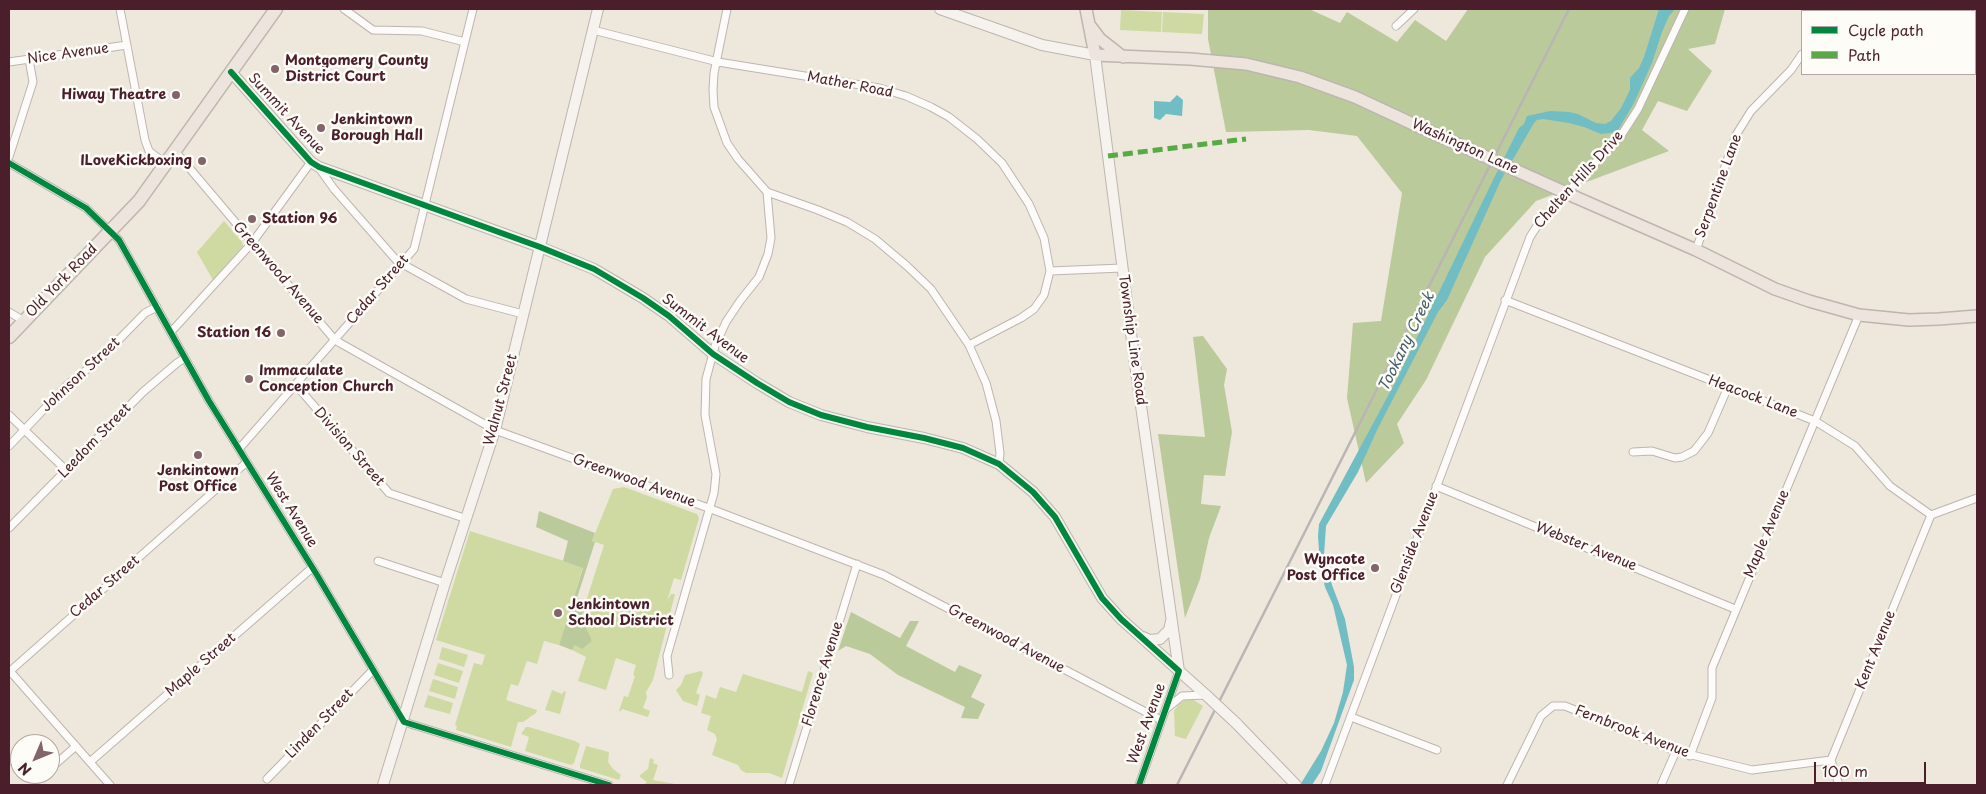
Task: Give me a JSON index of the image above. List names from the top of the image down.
{
  "streets": {
    "highway": ["Old York Road"],
    "main road": ["Washington Lane", "Township Line Road"],
    "street": [
      "Nice Avenue",
      "Mather Road",
      "Summit Avenue",
      "Chelten Hills Drive",
      "Serpentine Lane",
      "Greenwood Avenue",
      "Cedar Street",
      "Johnson Street",
      "Heacock Lane",
      "Walnut Street",
      "Leedom Street",
      "Division Street",
      "West Avenue",
      "Maple Avenue",
      "Glenside Avenue",
      "Webster Avenue",
      "Kent Avenue",
      "Maple Street",
      "Florence Avenue",
      "Linden Street",
      "Fernbrook Avenue"
    ]
  },
  "crossings": [
    ["Mather Road", "Walnut Street"],
    ["Summit Avenue", "Old York Road"],
    ["Summit Avenue", "Cedar Street"],
    ["Summit Avenue", "Township Line Road"],
    ["Summit Avenue", "Walnut Street"],
    ["Summit Avenue", "West Avenue"],
    ["Washington Lane", "Serpentine Lane"],
    ["Washington Lane", "Township Line Road"],
    ["Washington Lane", "Maple Avenue"],
    ["Chelten Hills Drive", "Heacock Lane"],
    ["Chelten Hills Drive", "Glenside Avenue"],
    ["Greenwood Avenue", "Old York Road"],
    ["Greenwood Avenue", "Cedar Street"],
    ["Greenwood Avenue", "Walnut Street"],
    ["Greenwood Avenue", "West Avenue"],
    ["Greenwood Avenue", "Florence Avenue"],
    ["Old York Road", "West Avenue"],
    ["Cedar Street", "Division Street"],
    ["Cedar Street", "West Avenue"],
    ["Township Line Road", "West Avenue"],
    ["Johnson Street", "West Avenue"],
    ["Heacock Lane", "Maple Avenue"],
    ["Heacock Lane", "Glenside Avenue"],
    ["Heacock Lane", "Kent Avenue"],
    ["Walnut Street", "Division Street"],
    ["Walnut Street", "West Avenue"],
    ["Leedom Street", "West Avenue"],
    ["West Avenue", "Maple Street"],
    ["West Avenue", "Linden Street"],
    ["Maple Avenue", "Webster Avenue"],
    ["Maple Avenue", "Fernbrook Avenue"],
    ["Glenside Avenue", "Webster Avenue"],
    ["Kent Avenue", "Fernbrook Avenue"]
  ],
  "water": ["Tookany Creek"],
  "places": [
    "Montgomery County District Court",
    "Hiway Theatre",
    "Jenkintown Borough Hall",
    "ILoveKickboxing",
    "Station 96",
    "Station 16",
    "Immaculate Conception Church",
    "Jenkintown Post Office",
    "Wyncote Post Office",
    "Jenkintown School District"
  ],
  "legend": ["Cycle path", "Path"],
  "scale_bar": "100 m",
  "north": "bottom left"
}
